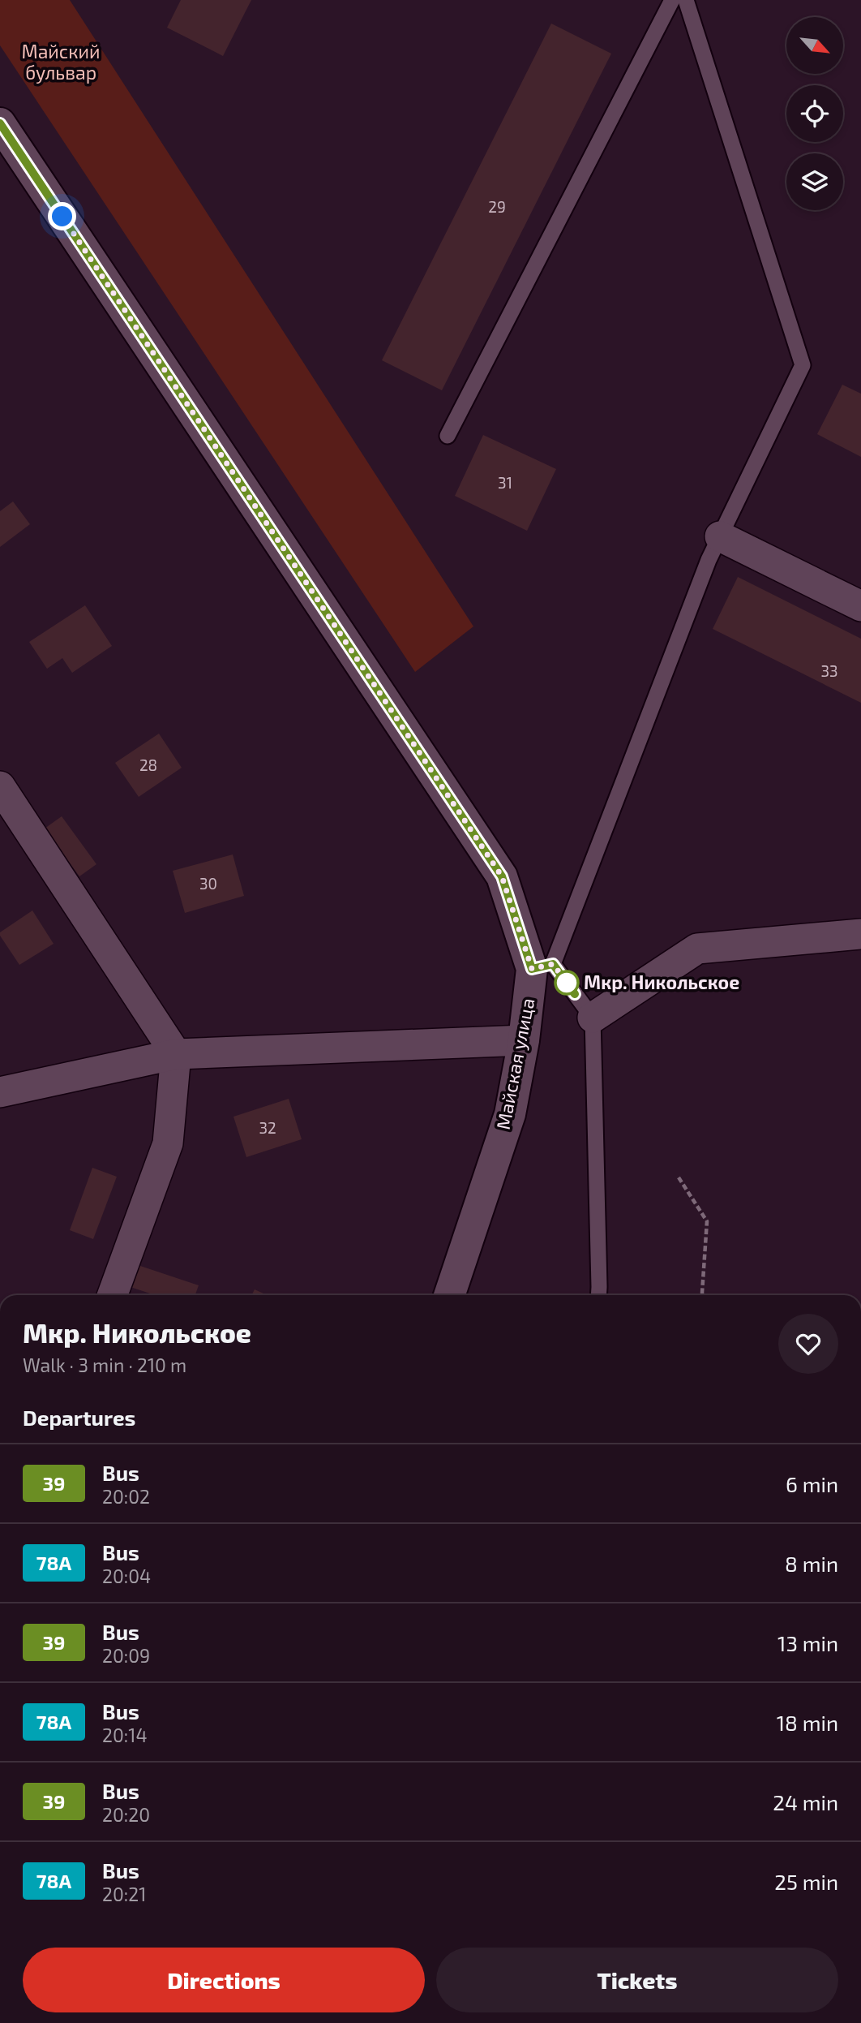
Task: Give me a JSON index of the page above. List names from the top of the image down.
{
  "streets": {
    "street": ["Майская улица"]
  },
  "parks": ["Майский бульвар"],
  "places": ["Мкр. Никольское"],
  "lines": ["bus line 39"],
  "house_numbers": [
    "29",
    "31",
    "33",
    "28",
    "30",
    "32"
  ],
  "north": "bottom right",
  "page": {
    "heading": [
      ["Мкр. Никольское", "Walk · 3 min · 210 m"],
      "Departures"
    ],
    "list": [
      {
        "mark": "39",
        "name": "Bus",
        "note": "20:02",
        "value": "6 min"
      },
      {
        "mark": "78А",
        "name": "Bus",
        "note": "20:04",
        "value": "8 min"
      },
      {
        "mark": "39",
        "name": "Bus",
        "note": "20:09",
        "value": "13 min"
      },
      {
        "mark": "78А",
        "name": "Bus",
        "note": "20:14",
        "value": "18 min"
      },
      {
        "mark": "39",
        "name": "Bus",
        "note": "20:20",
        "value": "24 min"
      },
      {
        "mark": "78А",
        "name": "Bus",
        "note": "20:21",
        "value": "25 min"
      }
    ],
    "buttons": ["Directions", "Tickets"]
  }
}
